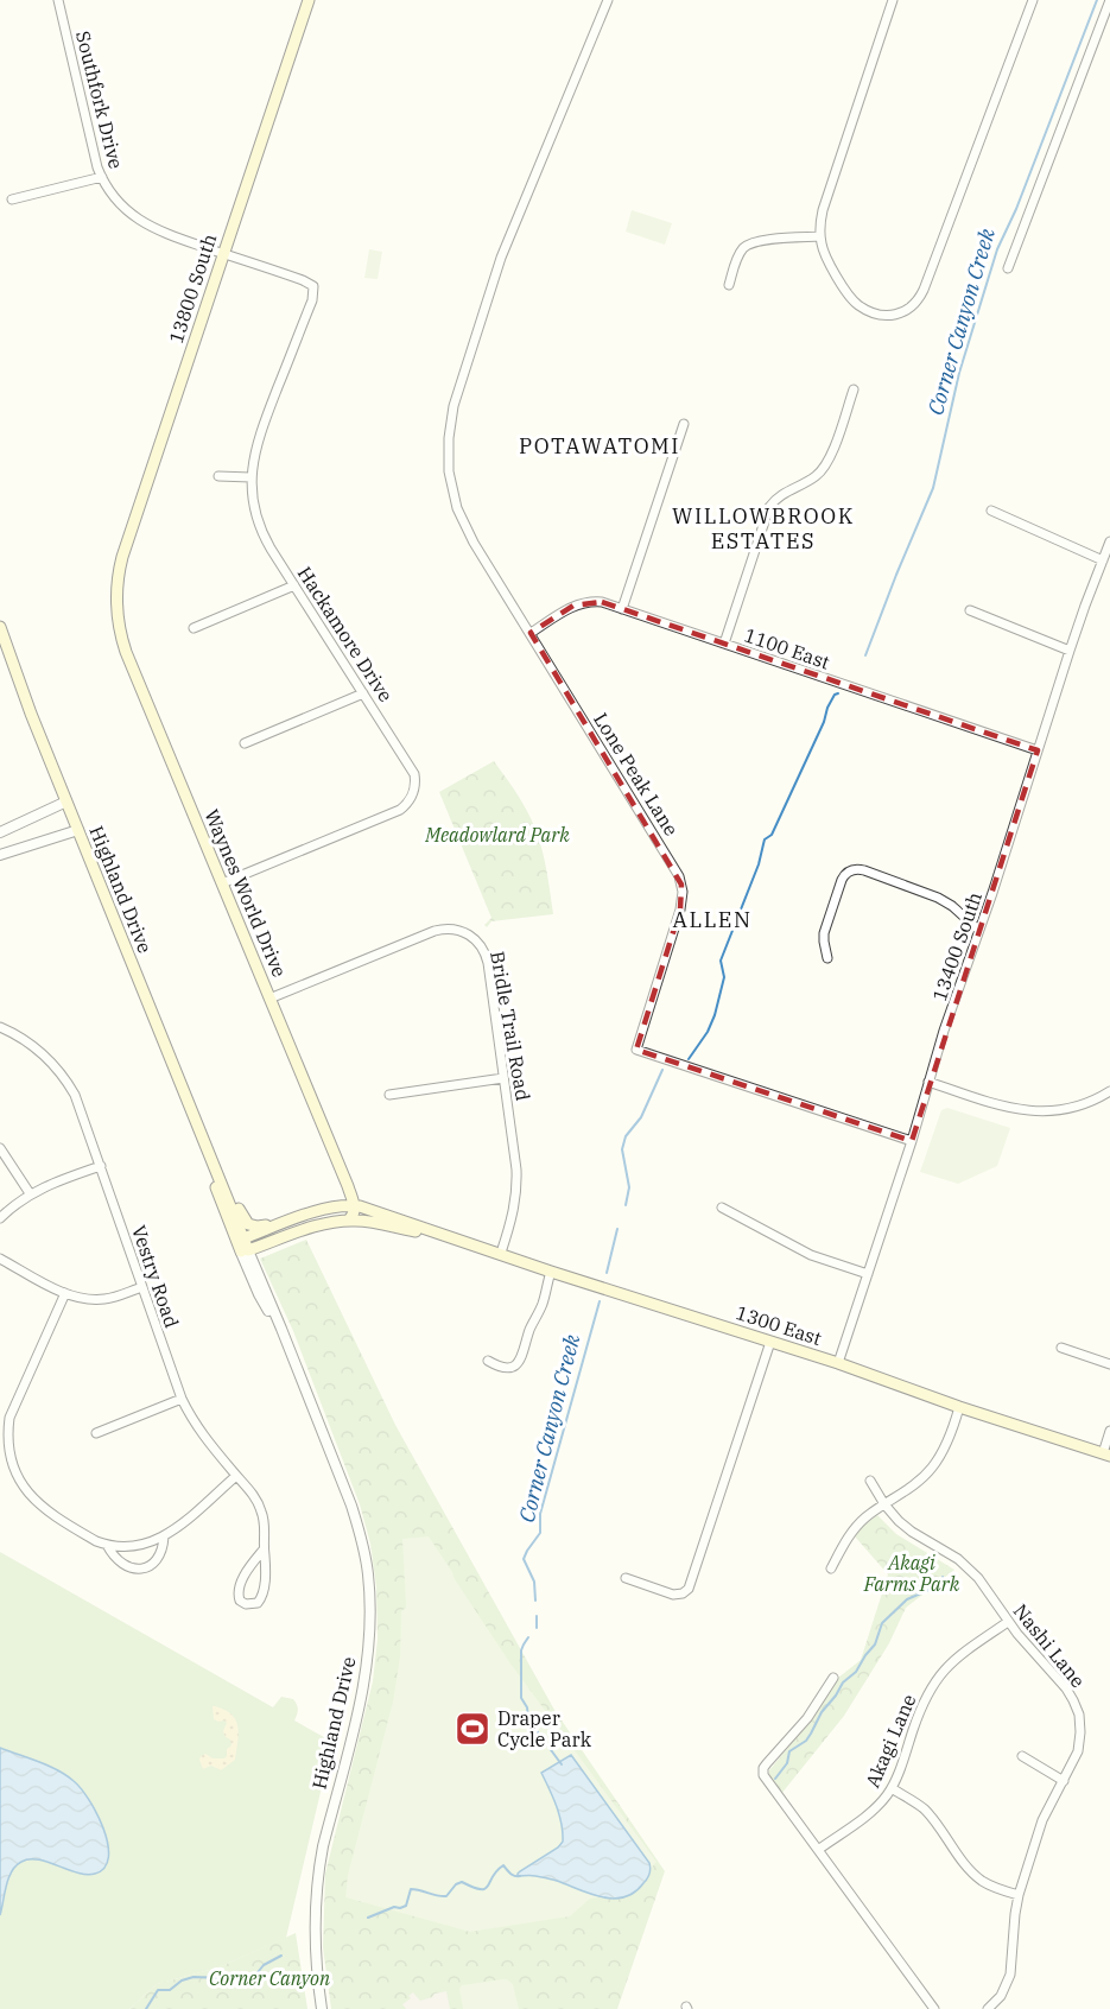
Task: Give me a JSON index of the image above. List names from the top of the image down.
{
  "streets": {
    "main road": [
      "13800 South",
      "Highland Drive",
      "Waynes World Drive",
      "1300 East"
    ],
    "street": [
      "Southfork Drive",
      "Hackamore Drive",
      "1100 East",
      "Lone Peak Lane",
      "13400 South",
      "Bridle Trail Road",
      "Vestry Road",
      "Nashi Lane",
      "Akagi Lane"
    ]
  },
  "crossings": [
    ["Southfork Drive", "13800 South"],
    ["Southfork Drive", "Hackamore Drive"],
    ["13800 South", "Waynes World Drive"],
    ["Hackamore Drive", "Waynes World Drive"],
    ["1100 East", "Lone Peak Lane"],
    ["1100 East", "13400 South"],
    ["Lone Peak Lane", "13400 South"],
    ["Highland Drive", "1300 East"],
    ["Waynes World Drive", "Bridle Trail Road"],
    ["Waynes World Drive", "1300 East"],
    ["13400 South", "1300 East"],
    ["Bridle Trail Road", "1300 East"],
    ["Nashi Lane", "Akagi Lane"]
  ],
  "districts": ["POTAWATOMI", "WILLOWBROOK ESTATES", "ALLEN"],
  "water": ["Corner Canyon Creek"],
  "parks": ["Meadowlard Park", "Akagi Farms Park", "Corner Canyon"],
  "places": {
    "sports": ["Draper Cycle Park"]
  }
}
